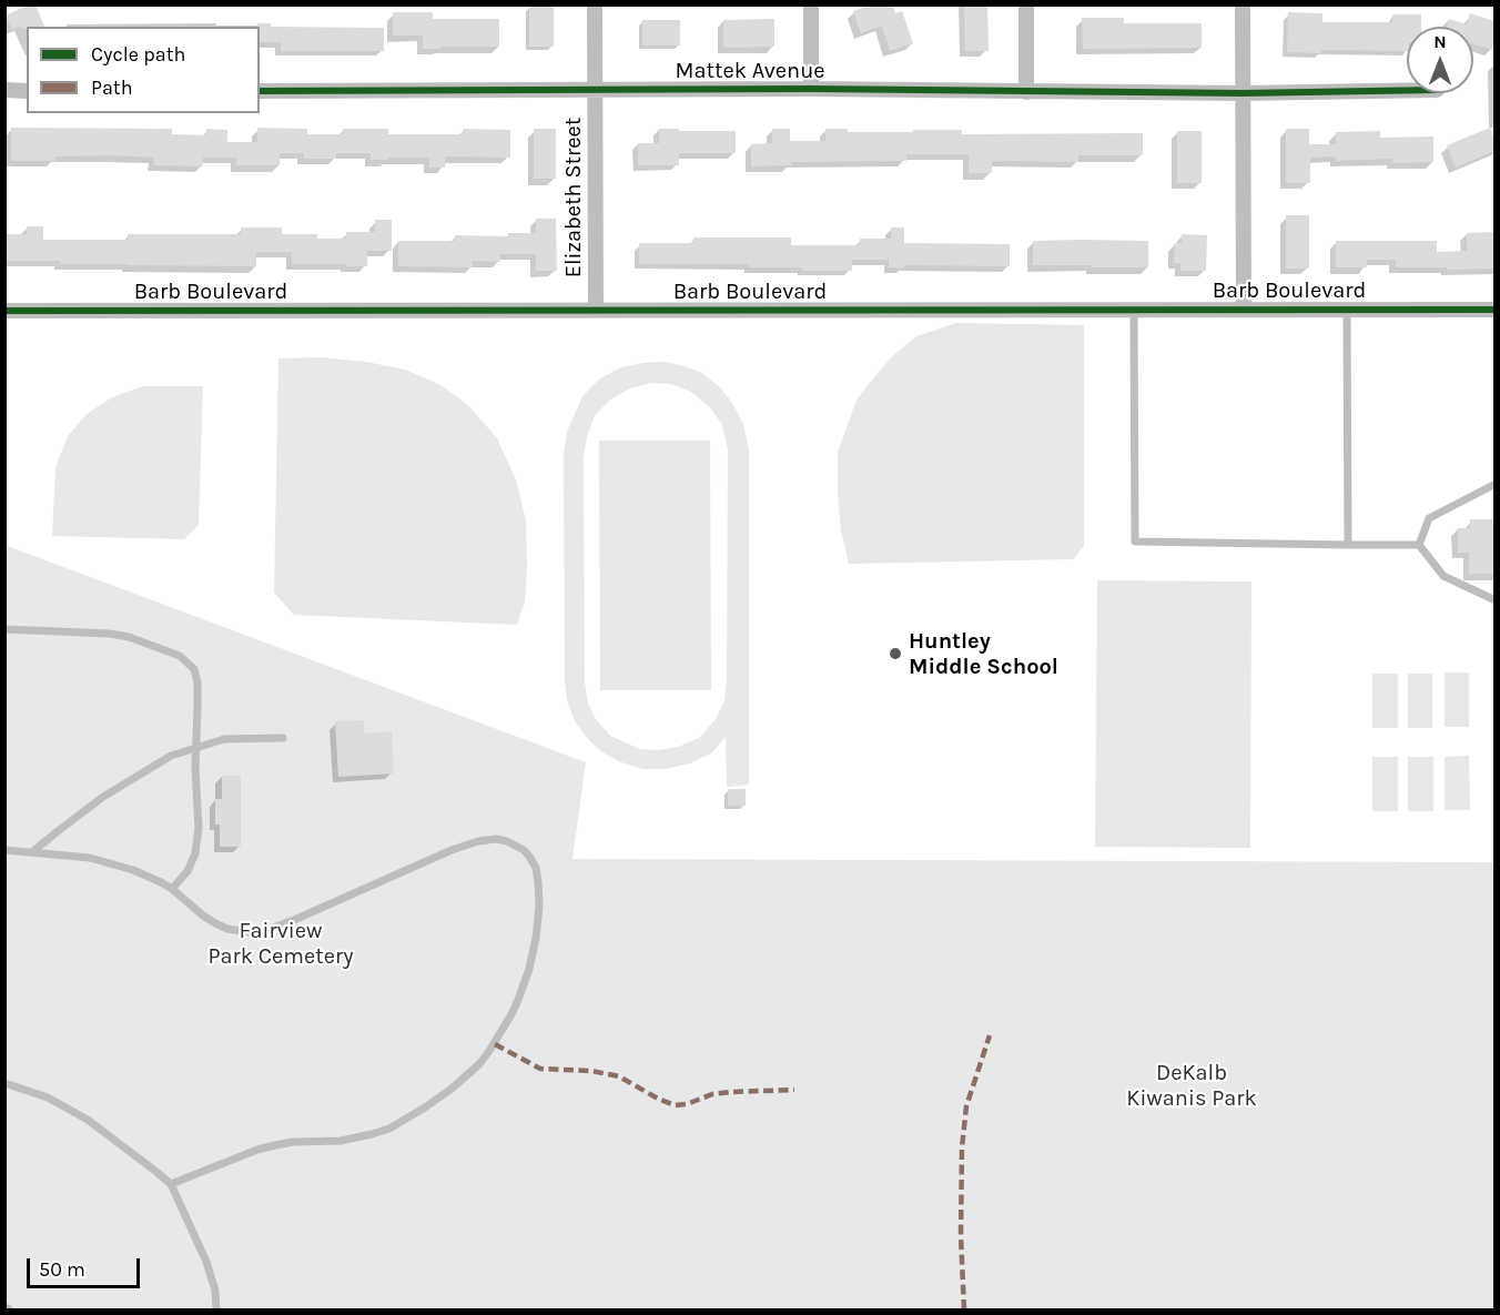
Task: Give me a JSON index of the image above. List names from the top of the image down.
{
  "streets": {
    "street": ["Mattek Avenue", "Elizabeth Street", "Barb Boulevard"]
  },
  "crossings": [
    ["Mattek Avenue", "Elizabeth Street"],
    ["Elizabeth Street", "Barb Boulevard"]
  ],
  "parks": ["Fairview Park Cemetery", "DeKalb Kiwanis Park"],
  "places": ["Huntley Middle School"],
  "legend": ["Cycle path", "Path"],
  "scale_bar": "50 m",
  "north": "top"
}
